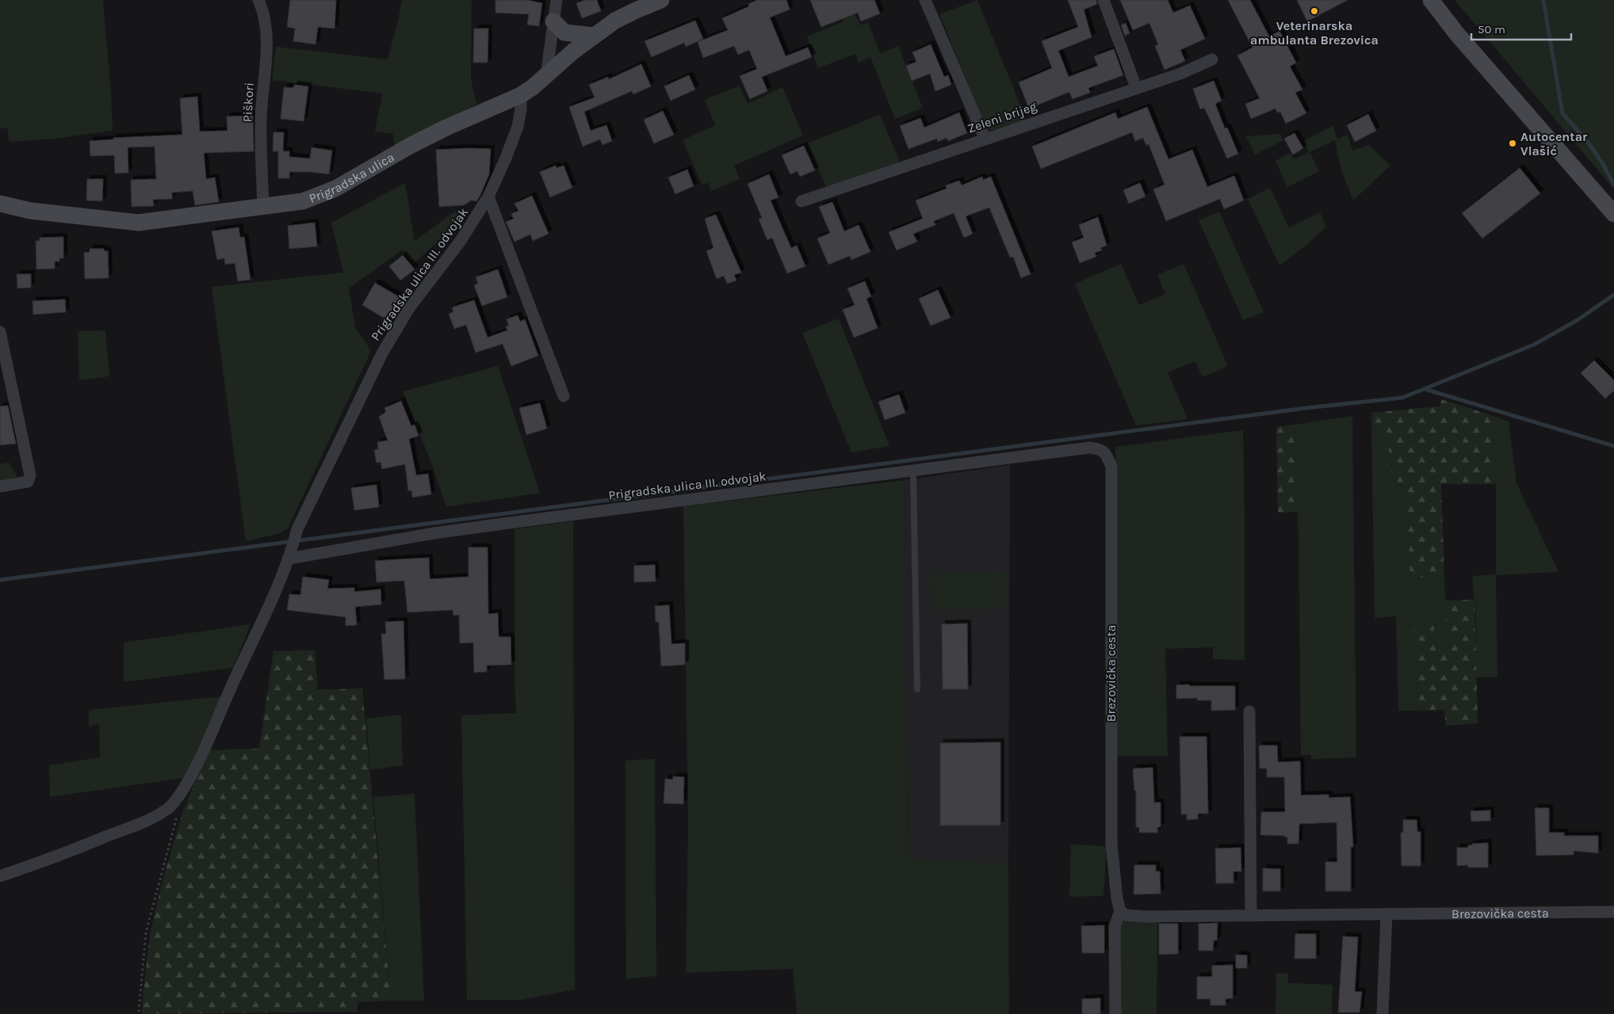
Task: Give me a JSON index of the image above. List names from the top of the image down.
{
  "streets": {
    "main road": ["Prigradska ulica"],
    "street": [
      "Piškori",
      "Zeleni brijeg",
      "Prigradska ulica III. odvojak",
      "Brezovička cesta"
    ]
  },
  "crossings": [
    ["Piškori", "Prigradska ulica"],
    ["Prigradska ulica", "Prigradska ulica III. odvojak"],
    ["Prigradska ulica III. odvojak", "Brezovička cesta"]
  ],
  "places": ["Veterinarska ambulanta Brezovica", "Autocentar Vlašić"],
  "scale_bar": "50 m"
}
